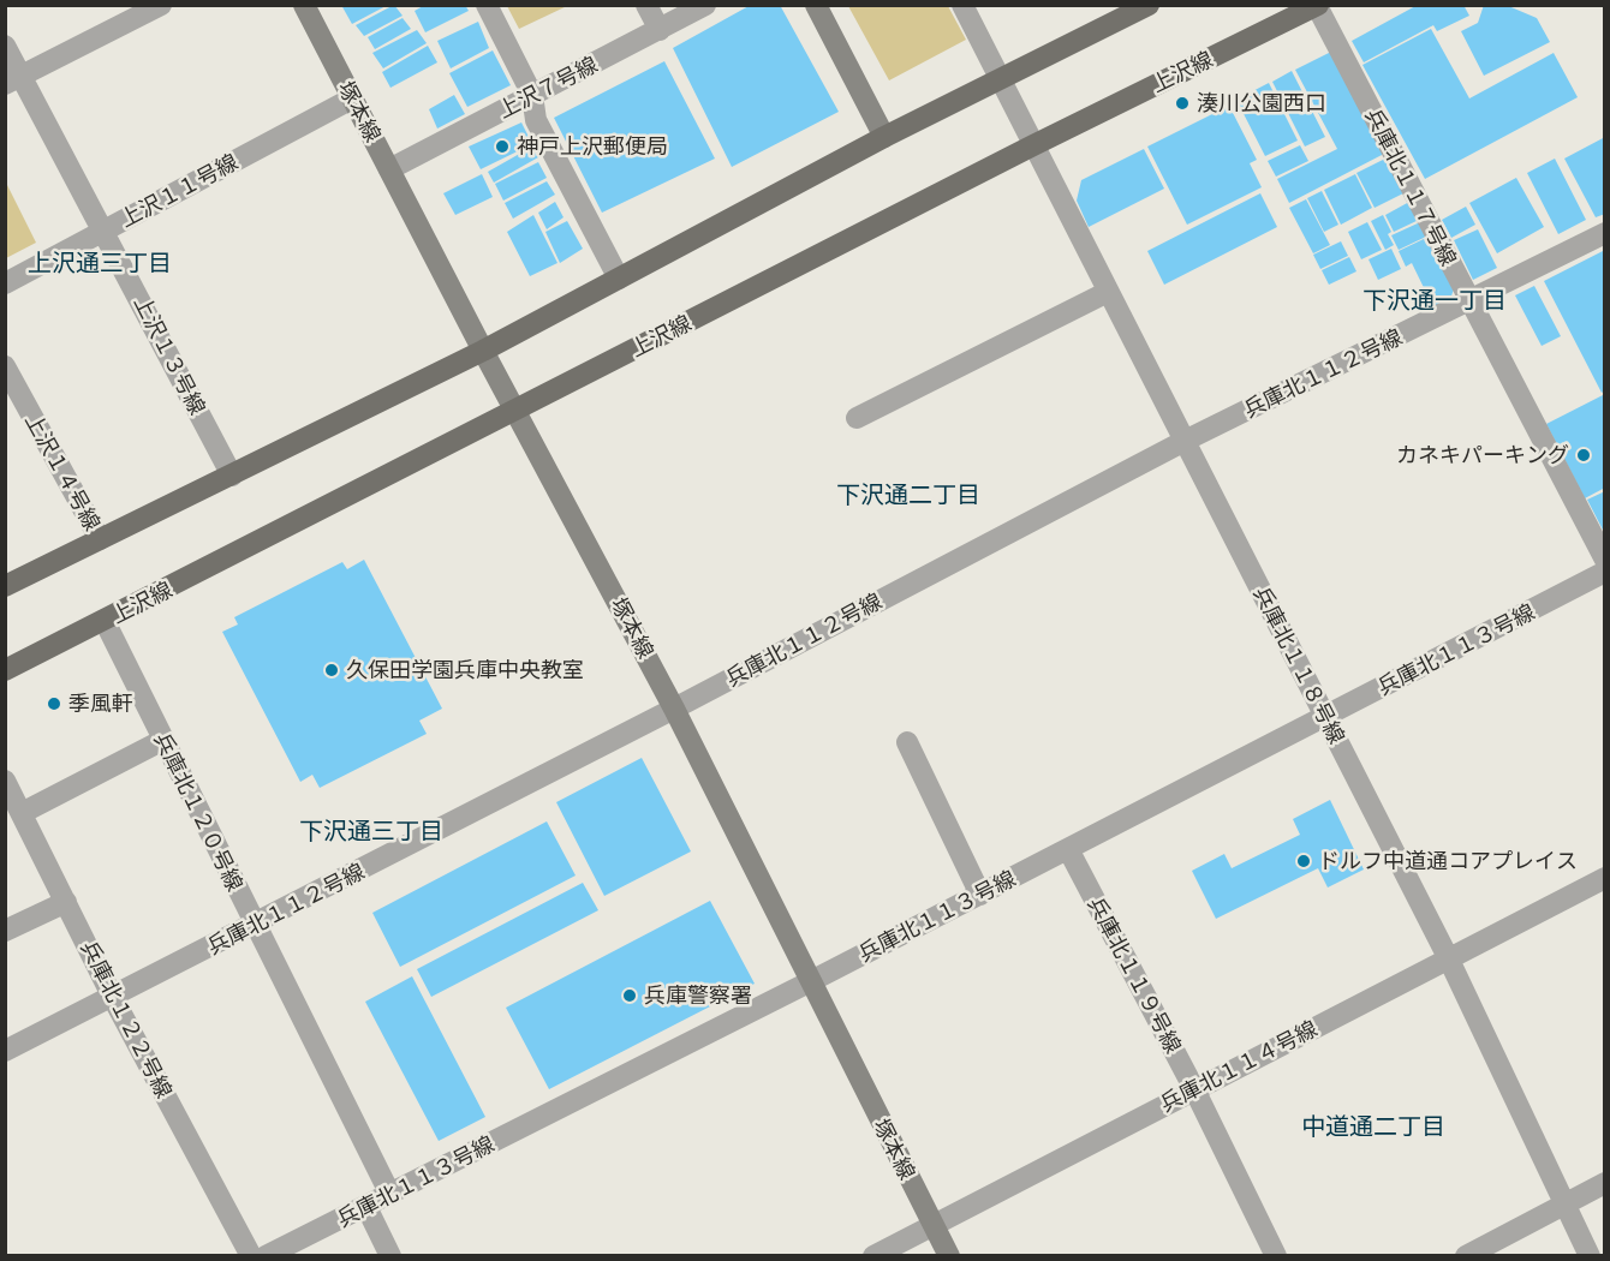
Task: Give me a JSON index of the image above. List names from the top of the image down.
{
  "streets": {
    "main road": ["上沢線"],
    "street": [
      "上沢７号線",
      "塚本線",
      "兵庫北１１７号線",
      "上沢１１号線",
      "上沢１３号線",
      "兵庫北１１２号線",
      "上沢１４号線",
      "兵庫北１１３号線",
      "兵庫北１１８号線",
      "兵庫北１２０号線",
      "兵庫北１１９号線",
      "兵庫北１２２号線",
      "兵庫北１１４号線"
    ]
  },
  "crossings": [
    ["上沢線", "塚本線"],
    ["上沢線", "兵庫北１１７号線"],
    ["上沢線", "兵庫北１１８号線"],
    ["上沢線", "兵庫北１２０号線"],
    ["上沢７号線", "塚本線"],
    ["塚本線", "上沢１１号線"],
    ["塚本線", "兵庫北１１２号線"],
    ["塚本線", "兵庫北１１３号線"],
    ["塚本線", "兵庫北１１４号線"],
    ["兵庫北１１７号線", "兵庫北１１２号線"],
    ["上沢１１号線", "上沢１３号線"],
    ["兵庫北１１２号線", "兵庫北１１８号線"],
    ["兵庫北１１２号線", "兵庫北１２０号線"],
    ["兵庫北１１２号線", "兵庫北１２２号線"],
    ["兵庫北１１３号線", "兵庫北１１８号線"],
    ["兵庫北１１３号線", "兵庫北１２０号線"],
    ["兵庫北１１３号線", "兵庫北１１９号線"],
    ["兵庫北１１８号線", "兵庫北１１４号線"],
    ["兵庫北１１９号線", "兵庫北１１４号線"]
  ],
  "districts": [
    "上沢通三丁目",
    "下沢通一丁目",
    "下沢通二丁目",
    "下沢通三丁目",
    "中道通二丁目"
  ],
  "places": [
    "湊川公園西口",
    "神戸上沢郵便局",
    "カネキパーキング",
    "久保田学園兵庫中央教室",
    "季風軒",
    "ドルフ中道通コアプレイス",
    "兵庫警察署"
  ]
}
